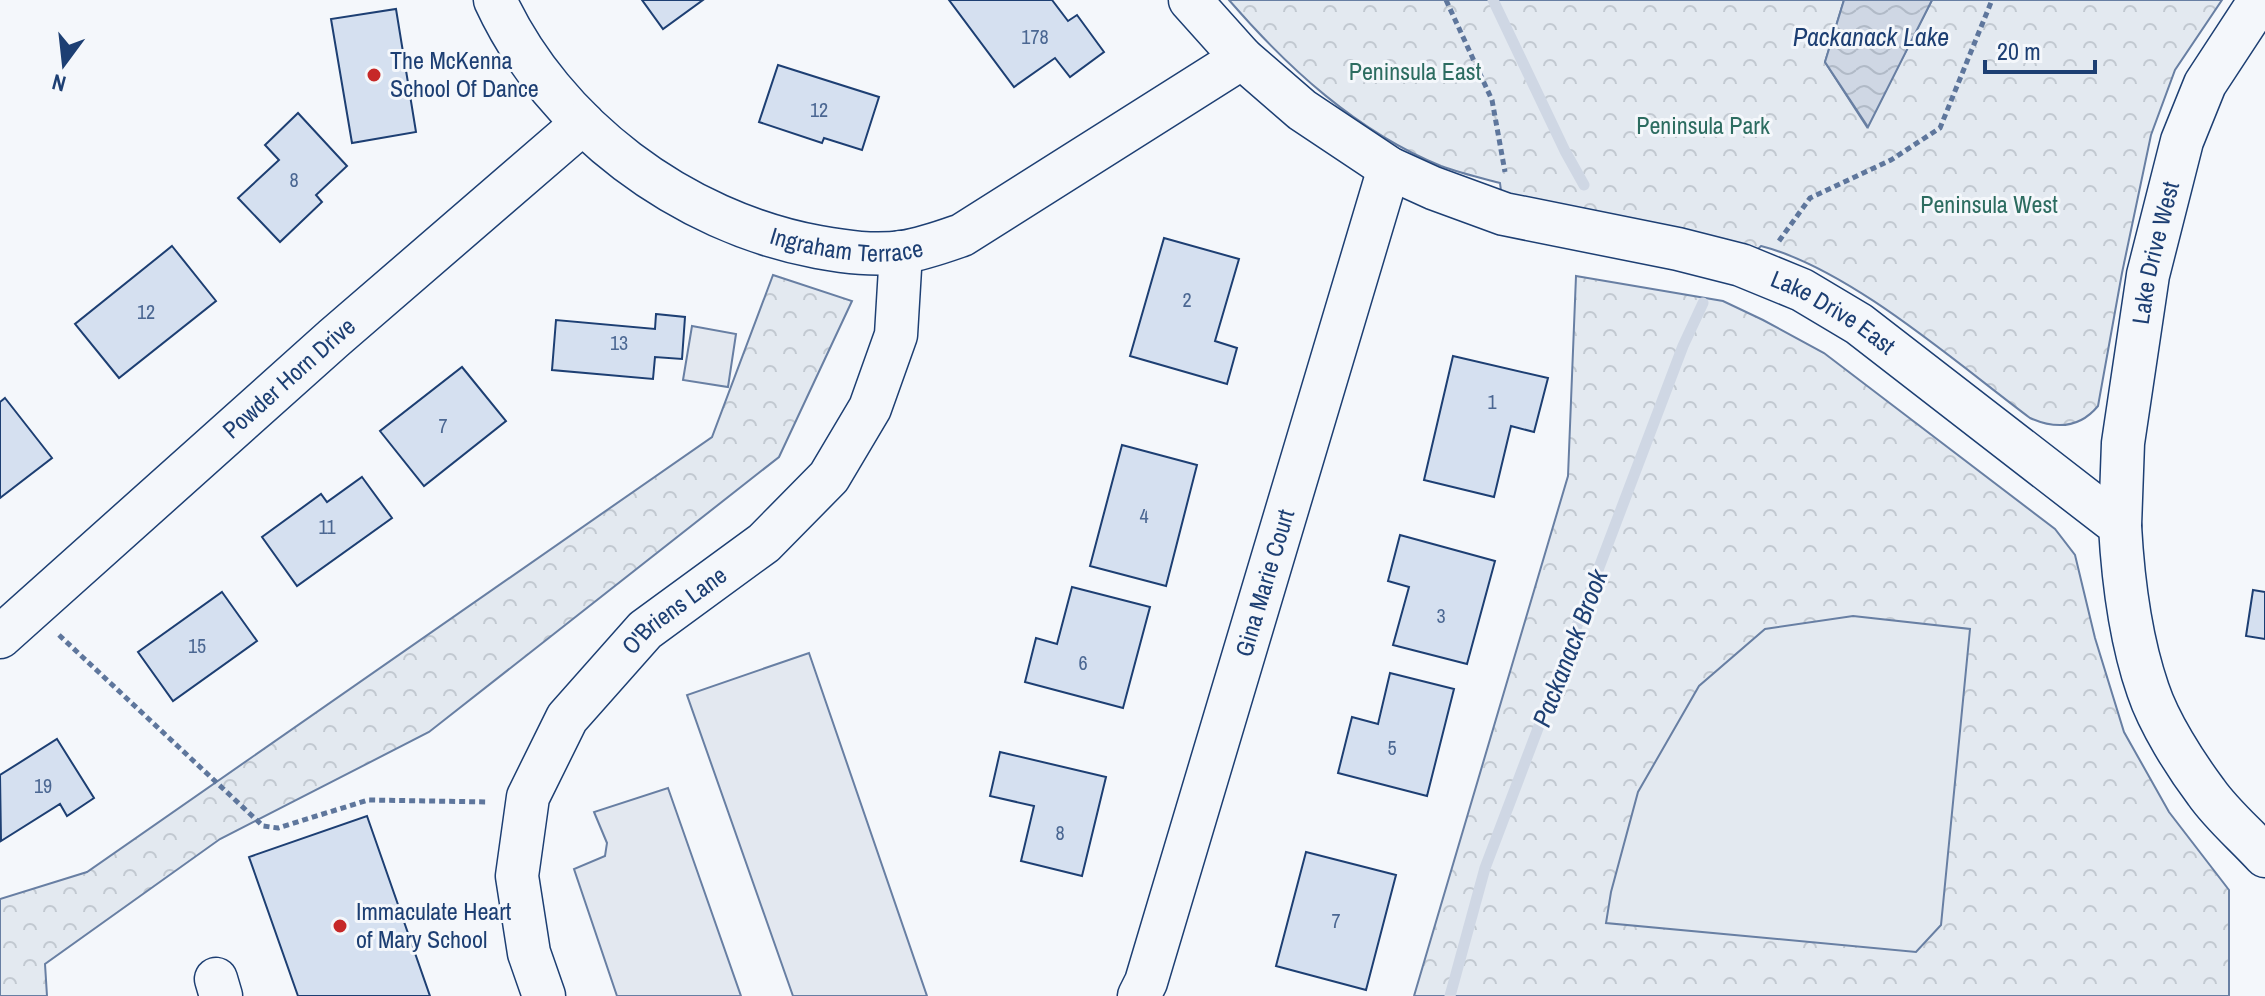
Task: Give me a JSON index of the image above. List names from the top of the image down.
{
  "streets": {
    "street": [
      "Ingraham Terrace",
      "Lake Drive West",
      "Lake Drive East",
      "Powder Horn Drive",
      "Gina Marie Court",
      "O'Briens Lane"
    ]
  },
  "crossings": [
    ["Ingraham Terrace", "Lake Drive East"],
    ["Ingraham Terrace", "Powder Horn Drive"],
    ["Ingraham Terrace", "O'Briens Lane"],
    ["Lake Drive West", "Lake Drive East"],
    ["Lake Drive East", "Gina Marie Court"]
  ],
  "water": ["Packanack Lake", "Packanack Brook"],
  "parks": ["Peninsula East", "Peninsula Park", "Peninsula West"],
  "places": ["The McKenna School Of Dance", "Immaculate Heart of Mary School"],
  "house_numbers": [
    "178",
    "12",
    "8",
    "2",
    "12",
    "13",
    "1",
    "7",
    "4",
    "11",
    "3",
    "15",
    "6",
    "5",
    "19",
    "8",
    "7"
  ],
  "scale_bar": "20 m",
  "north": "bottom"
}
